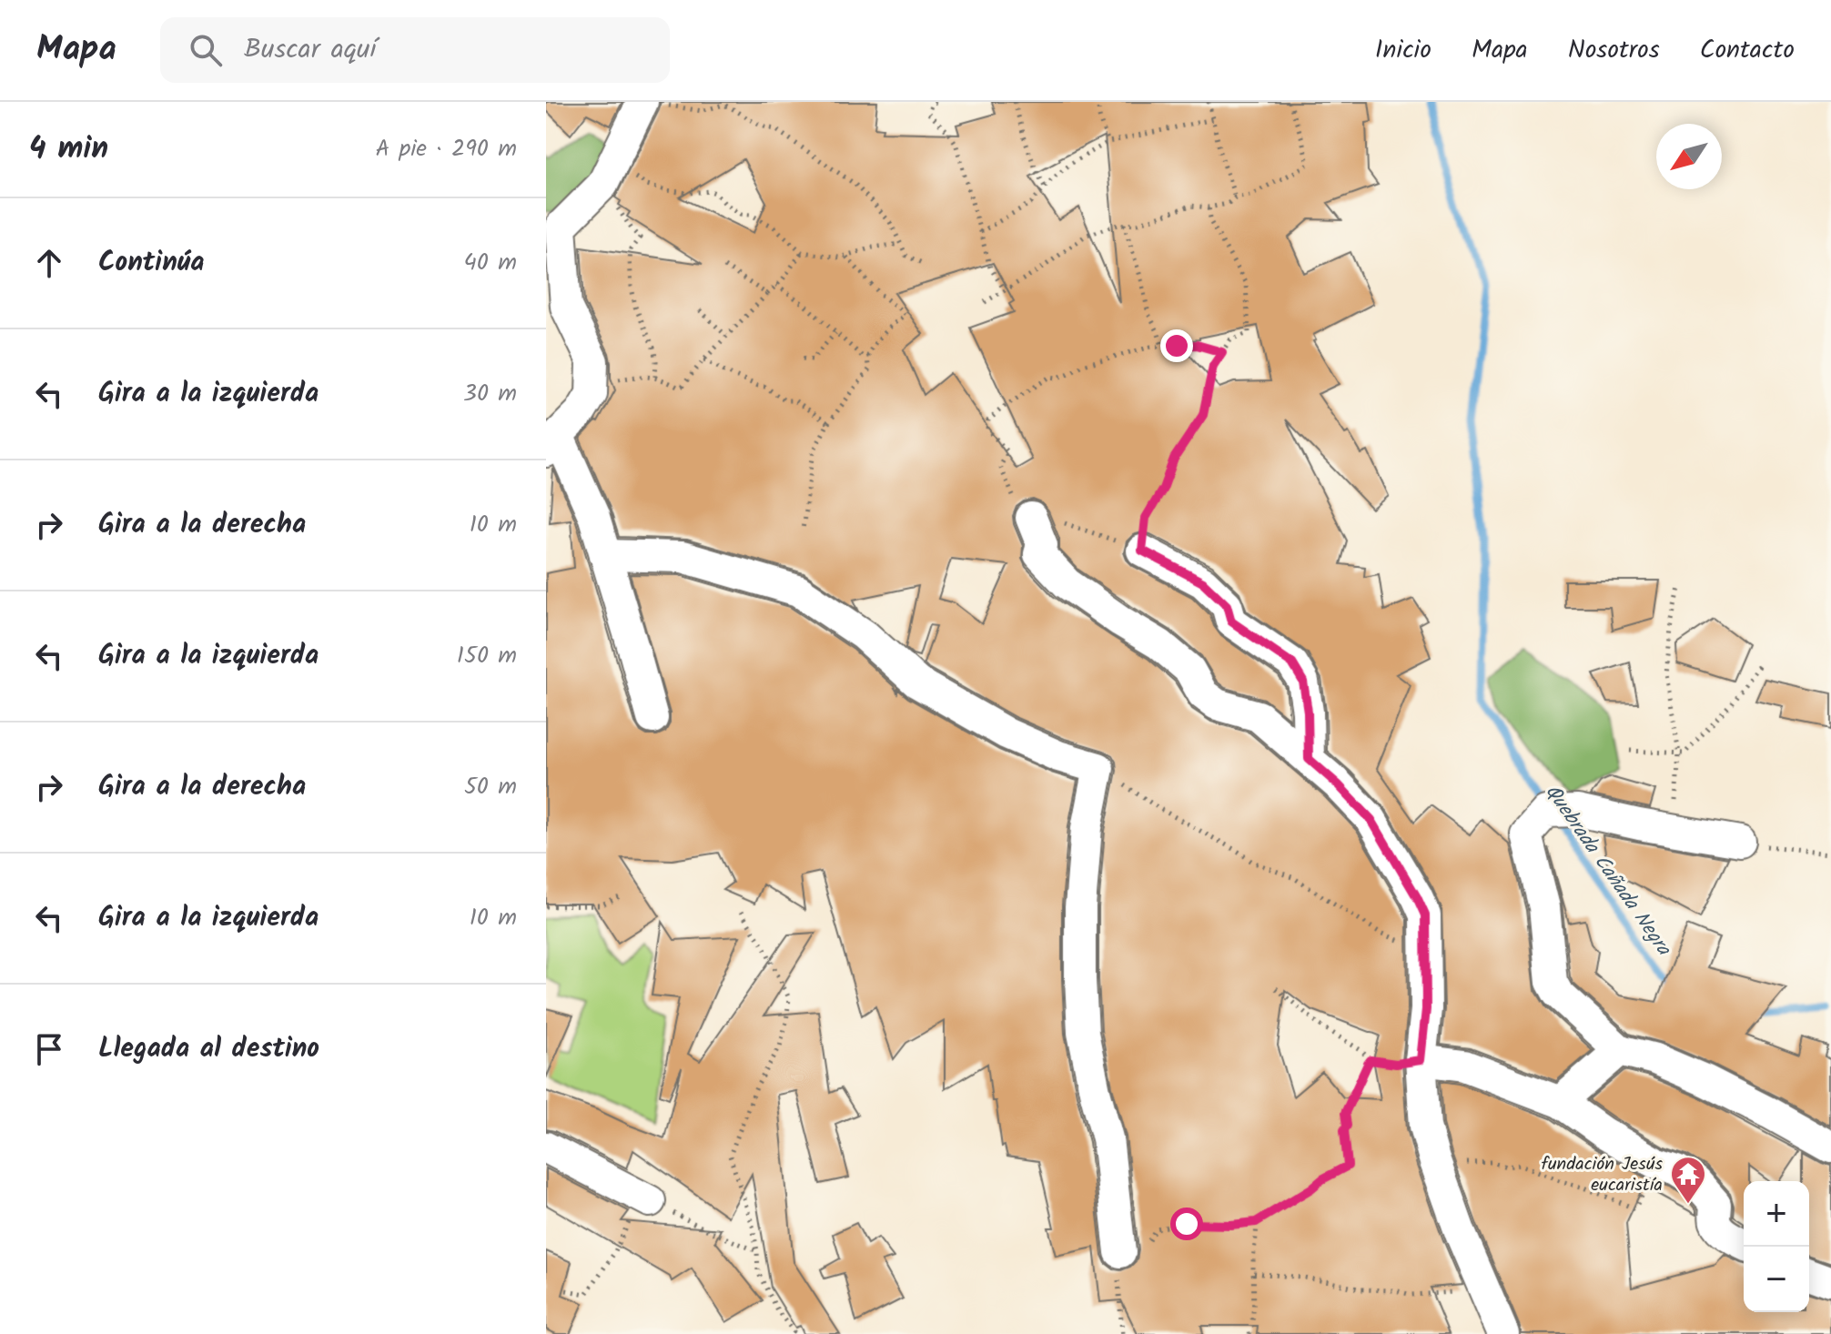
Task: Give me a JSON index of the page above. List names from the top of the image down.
{
  "water": ["Quebrada Cañada Negra"],
  "places": {
    "temple": ["fundación Jesús eucaristía"]
  },
  "north": "bottom left",
  "page": {
    "header": "Mapa",
    "search": "Buscar aquí",
    "nav": [
      "Inicio",
      "Mapa",
      "Nosotros",
      "Contacto"
    ],
    "heading": ["4 min", "A pie · 290 m"],
    "list": [
      ["Continúa", "40 m"],
      ["Gira a la izquierda", "30 m"],
      ["Gira a la derecha", "10 m"],
      ["Gira a la izquierda", "150 m"],
      ["Gira a la derecha", "50 m"],
      ["Gira a la izquierda", "10 m"],
      "Llegada al destino"
    ],
    "map_buttons": ["+", "−"]
  }
}
